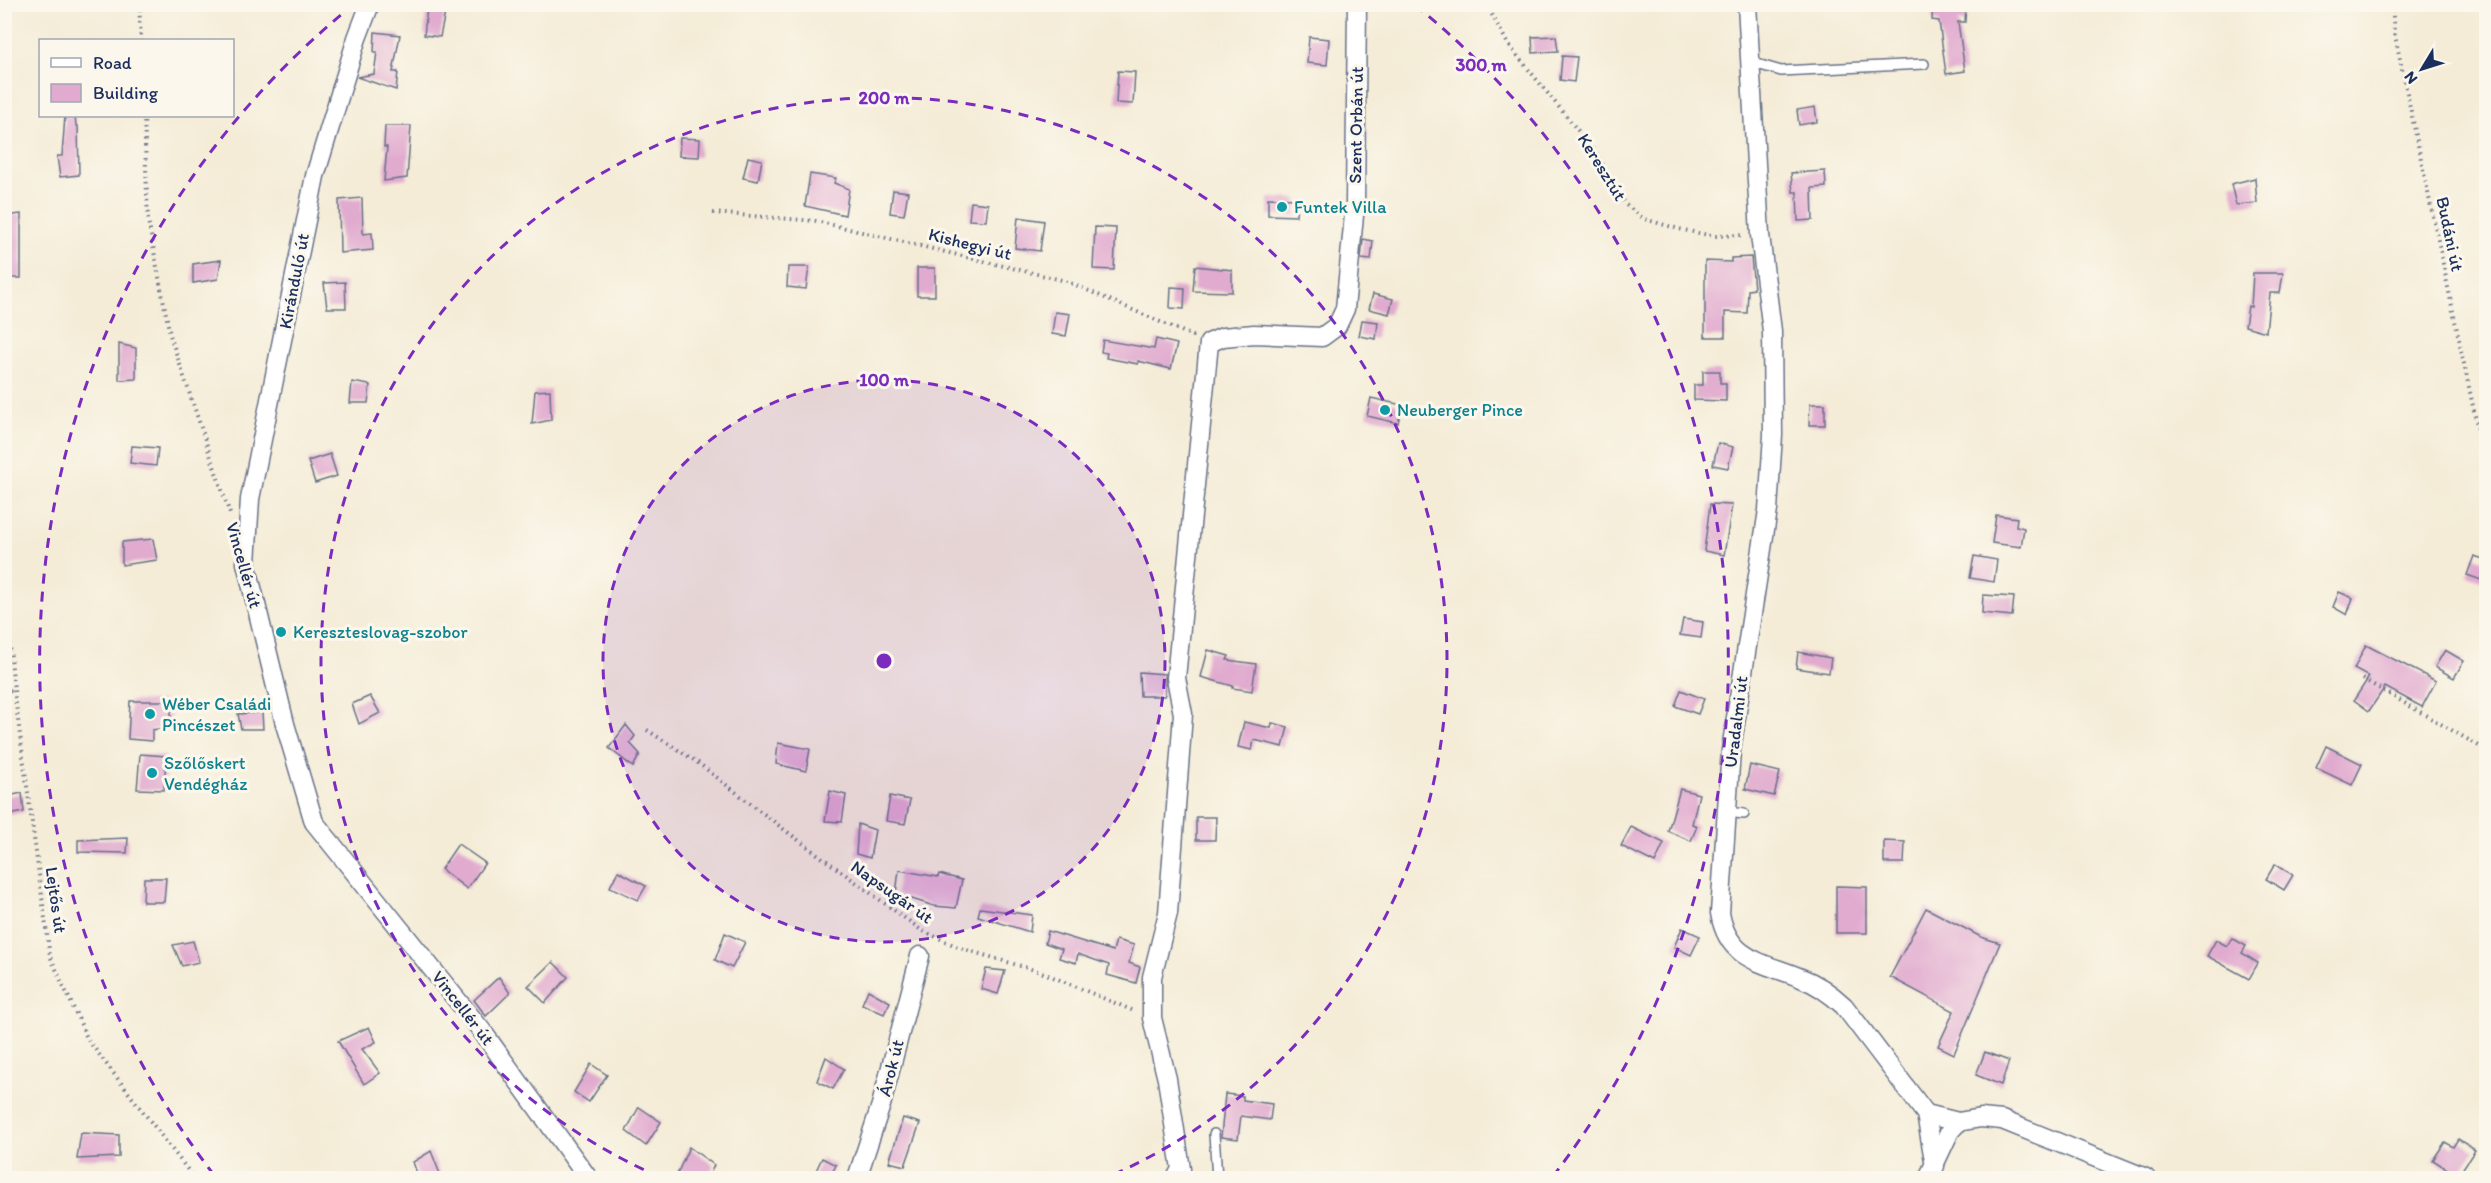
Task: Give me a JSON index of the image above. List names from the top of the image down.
{
  "streets": {
    "street": [
      "Szent Orbán út",
      "Kiránduló út",
      "Vincellér út",
      "Uradalmi út",
      "Árok út"
    ],
    "path": [
      "Keresztút",
      "Budáni út",
      "Kishegyi út",
      "Napsugár út",
      "Lejtős út"
    ]
  },
  "crossings": [
    ["Szent Orbán út", "Kishegyi út"],
    ["Keresztút", "Uradalmi út"],
    ["Kiránduló út", "Vincellér út"]
  ],
  "places": [
    "Funtek Villa",
    "Neuberger Pince",
    "Kereszteslovag-szobor",
    "Wéber Családi Pincészet",
    "Szőlőskert Vendégház"
  ],
  "legend": ["Road", "Building"],
  "north": "bottom left",
  "rings": ["300 m", "200 m", "100 m"]
}
